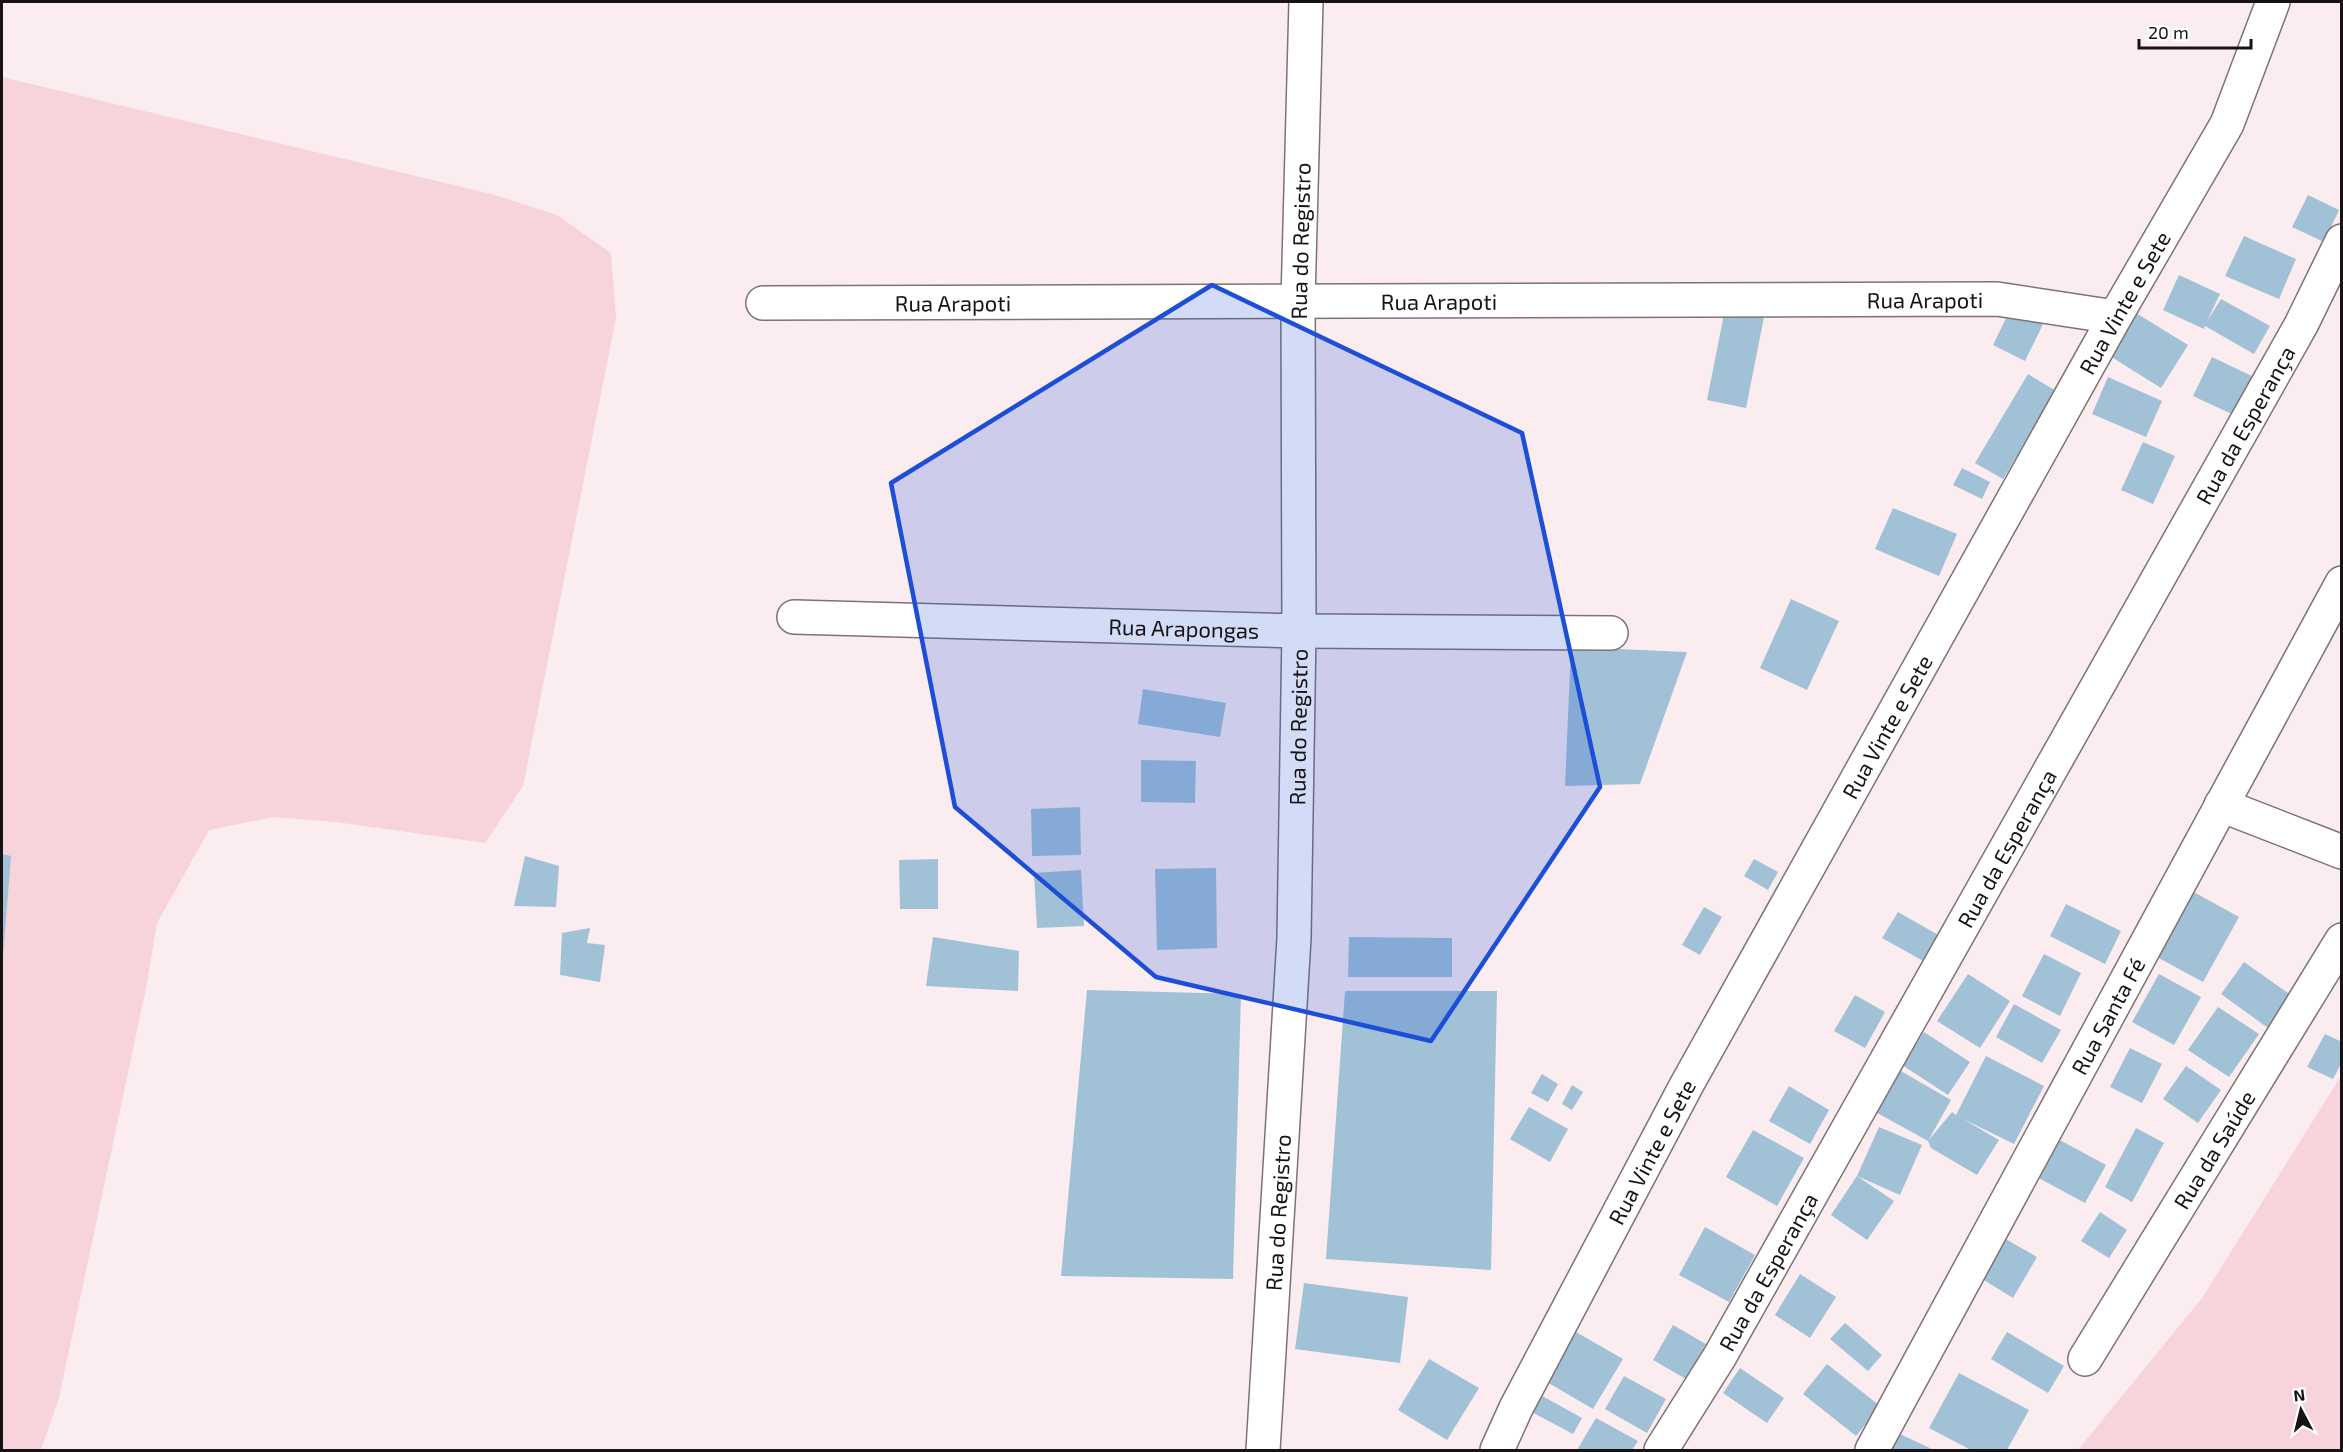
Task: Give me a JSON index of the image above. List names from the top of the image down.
{
  "streets": {
    "street": [
      "Rua do Registro",
      "Rua Arapoti",
      "Rua Vinte e Sete",
      "Rua da Esperança",
      "Rua Arapongas",
      "Rua Santa Fé",
      "Rua da Saúde"
    ]
  },
  "crossings": [
    ["Rua do Registro", "Rua Arapoti"],
    ["Rua do Registro", "Rua Arapongas"],
    ["Rua Arapoti", "Rua Vinte e Sete"]
  ],
  "scale_bar": "20 m",
  "north": "top"
}
